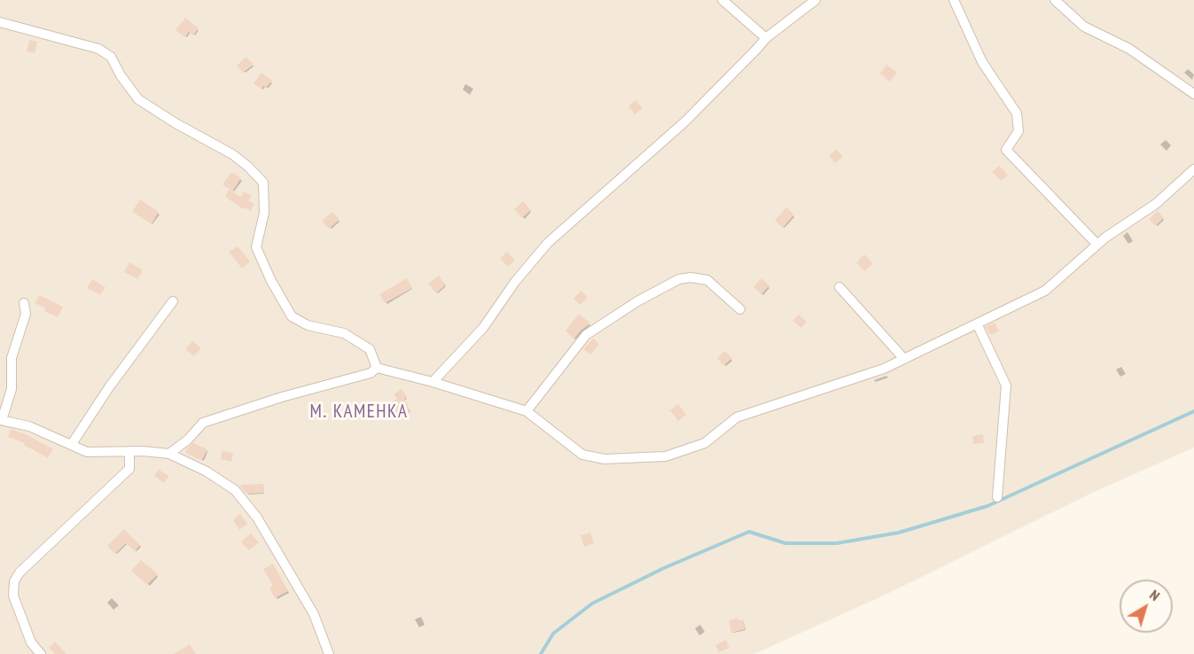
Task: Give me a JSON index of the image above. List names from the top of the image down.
{
  "districts": ["М. КАМЕНКА"],
  "north": "top right"
}
